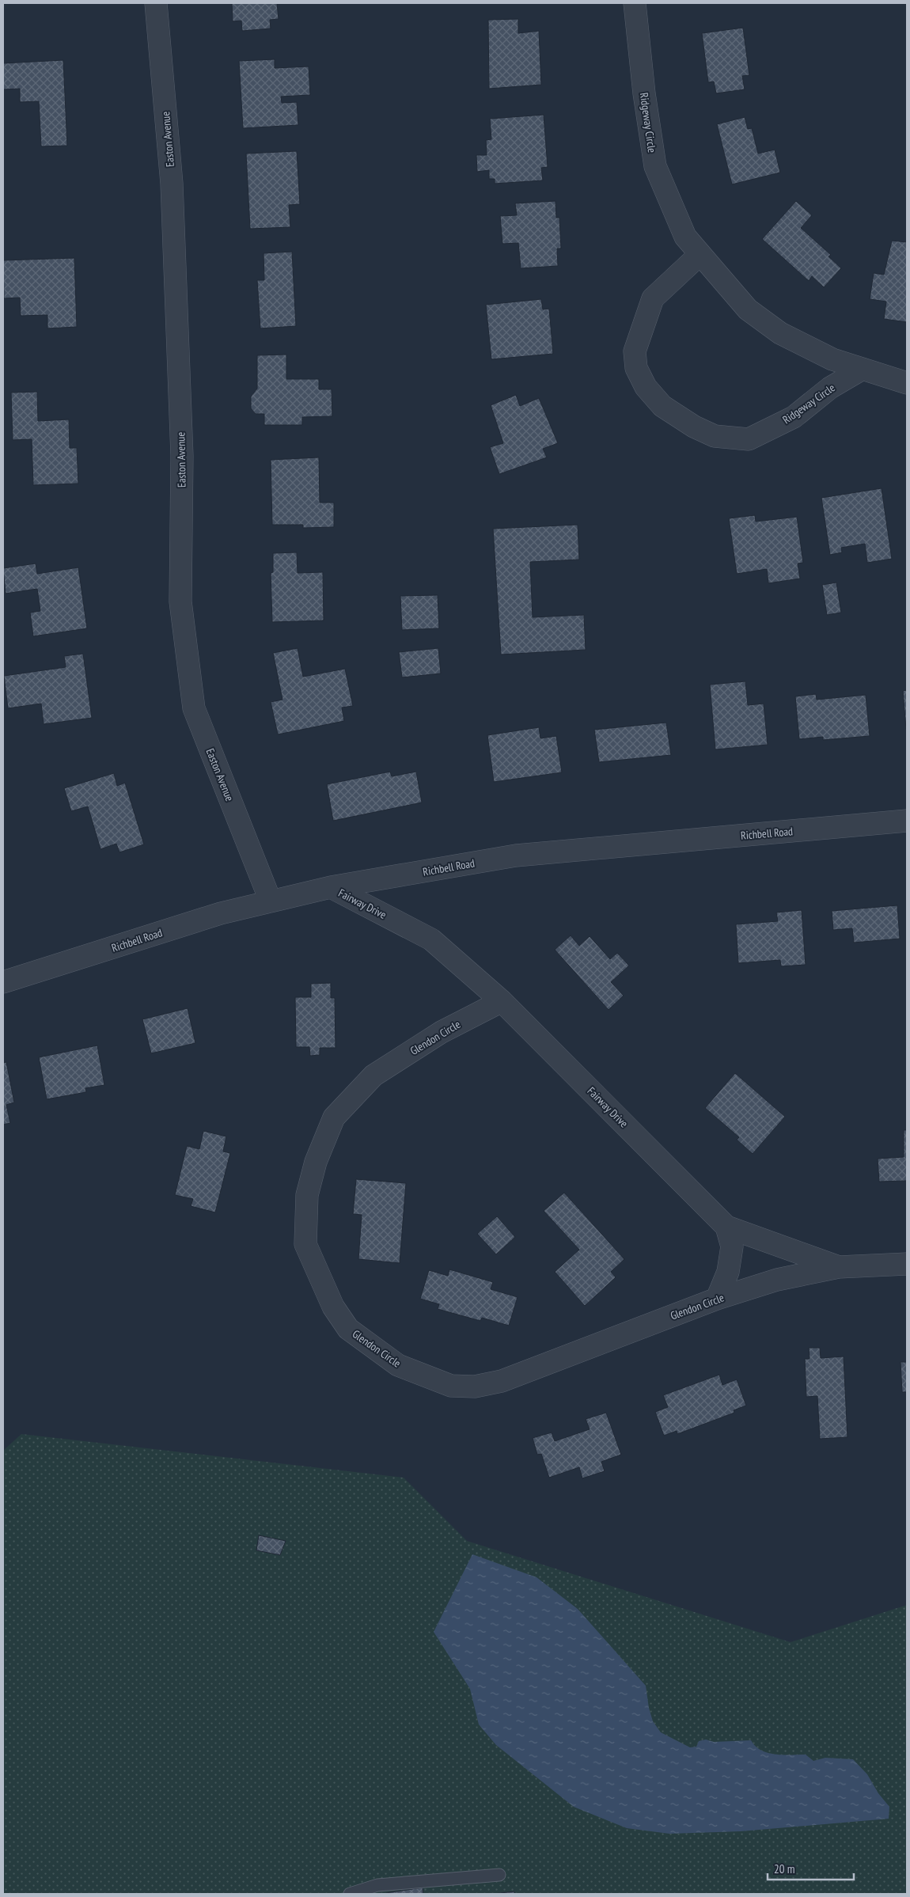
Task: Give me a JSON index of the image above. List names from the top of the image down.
{
  "streets": {
    "street": [
      "Ridgeway Circle",
      "Easton Avenue",
      "Richbell Road",
      "Fairway Drive",
      "Glendon Circle"
    ]
  },
  "crossings": [
    ["Easton Avenue", "Richbell Road"],
    ["Richbell Road", "Fairway Drive"],
    ["Fairway Drive", "Glendon Circle"]
  ],
  "scale_bar": "20 m"
}
